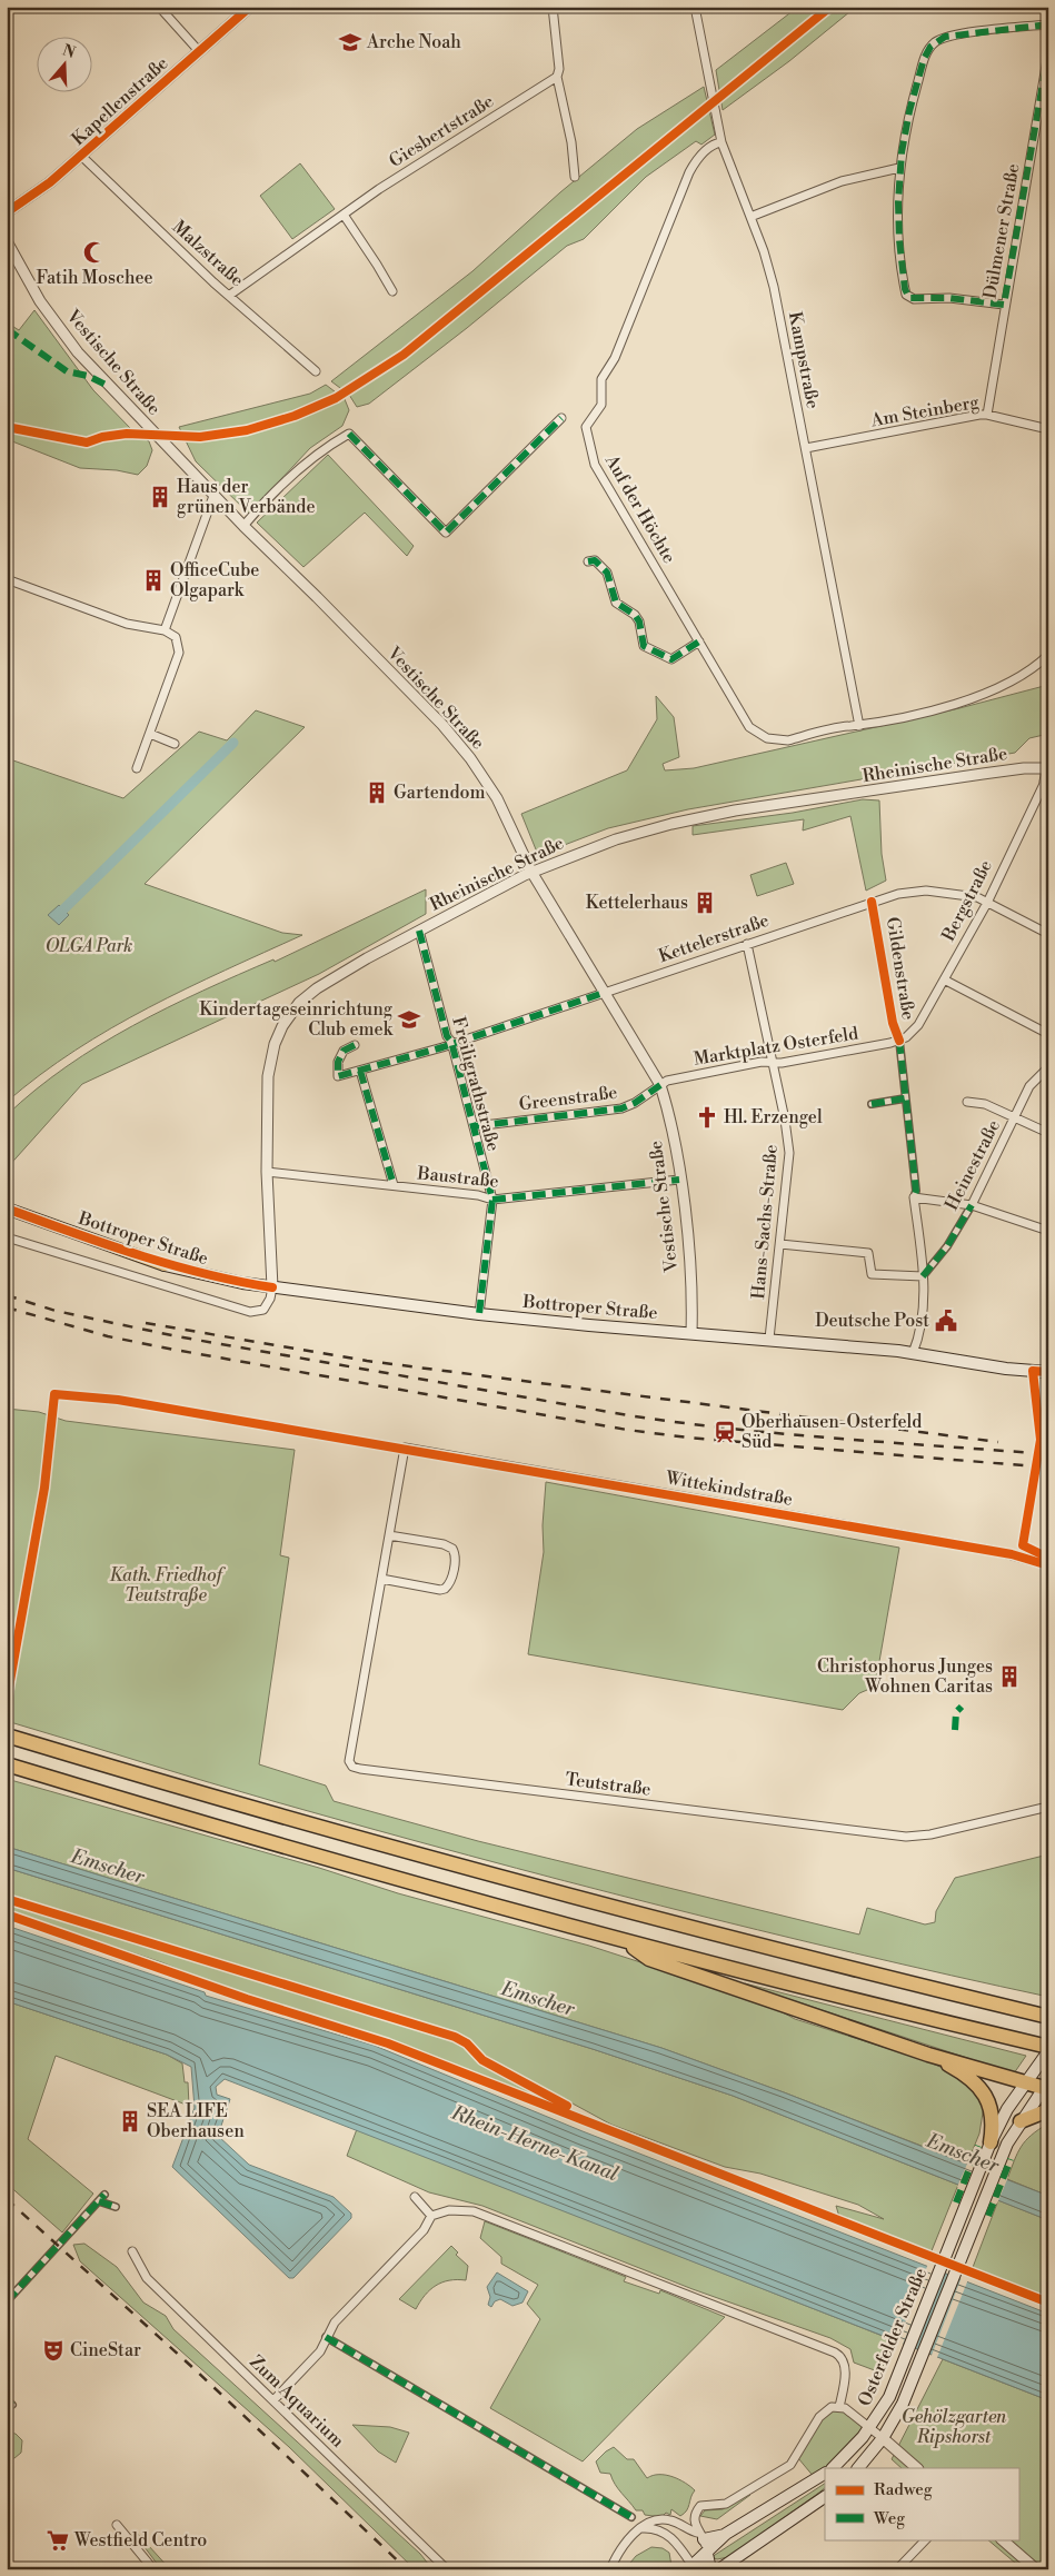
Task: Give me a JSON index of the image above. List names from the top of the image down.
{
  "streets": {
    "main road": ["Bottroper Straße", "Osterfelder Straße"],
    "street": [
      "Kapellenstraße",
      "Giesbertstraße",
      "Dülmener Straße",
      "Malzstraße",
      "Kampstraße",
      "Vestische Straße",
      "Am Steinberg",
      "Auf der Höchte",
      "Rheinische Straße",
      "Bergstraße",
      "Kettelerstraße",
      "Gildenstraße",
      "Marktplatz Osterfeld",
      "Freiligrathstraße",
      "Greenstraße",
      "Heinestraße",
      "Baustraße",
      "Hans-Sachs-Straße",
      "Wittekindstraße",
      "Teutstraße",
      "Zum Aquarium"
    ]
  },
  "crossings": [
    ["Kapellenstraße", "Malzstraße"],
    ["Giesbertstraße", "Malzstraße"],
    ["Dülmener Straße", "Am Steinberg"],
    ["Kampstraße", "Am Steinberg"],
    ["Kampstraße", "Auf der Höchte"],
    ["Vestische Straße", "Rheinische Straße"],
    ["Vestische Straße", "Kettelerstraße"],
    ["Vestische Straße", "Marktplatz Osterfeld"],
    ["Vestische Straße", "Greenstraße"],
    ["Vestische Straße", "Baustraße"],
    ["Vestische Straße", "Bottroper Straße"],
    ["Rheinische Straße", "Bergstraße"],
    ["Rheinische Straße", "Freiligrathstraße"],
    ["Rheinische Straße", "Baustraße"],
    ["Rheinische Straße", "Bottroper Straße"],
    ["Bergstraße", "Kettelerstraße"],
    ["Bergstraße", "Gildenstraße"],
    ["Bergstraße", "Marktplatz Osterfeld"],
    ["Kettelerstraße", "Gildenstraße"],
    ["Kettelerstraße", "Freiligrathstraße"],
    ["Kettelerstraße", "Hans-Sachs-Straße"],
    ["Gildenstraße", "Marktplatz Osterfeld"],
    ["Gildenstraße", "Heinestraße"],
    ["Gildenstraße", "Bottroper Straße"],
    ["Marktplatz Osterfeld", "Greenstraße"],
    ["Marktplatz Osterfeld", "Hans-Sachs-Straße"],
    ["Freiligrathstraße", "Greenstraße"],
    ["Freiligrathstraße", "Baustraße"],
    ["Freiligrathstraße", "Bottroper Straße"],
    ["Hans-Sachs-Straße", "Bottroper Straße"],
    ["Wittekindstraße", "Teutstraße"]
  ],
  "water": ["Emscher", "Rhein-Herne-Kanal"],
  "parks": ["OLGA Park", "Kath. Friedhof Teutstraße", "Gehölzgarten Ripshorst"],
  "places": {
    "school or university": ["Arche Noah", "Kindertageseinrichtung Club emek"],
    "mosque": ["Fatih Moschee"],
    "building": [
      "Haus der grünen Verbände",
      "OfficeCube Olgapark",
      "Gartendom",
      "Kettelerhaus",
      "Christophorus Junges Wohnen Caritas",
      "SEA LIFE Oberhausen"
    ],
    "church": ["Hl. Erzengel"],
    "public building": ["Deutsche Post"],
    "station": ["Oberhausen-Osterfeld Süd"],
    "theatre": ["CineStar"],
    "supermarket": ["Westfield Centro"]
  },
  "legend": ["Radweg", "Weg"],
  "north": "top"
}
